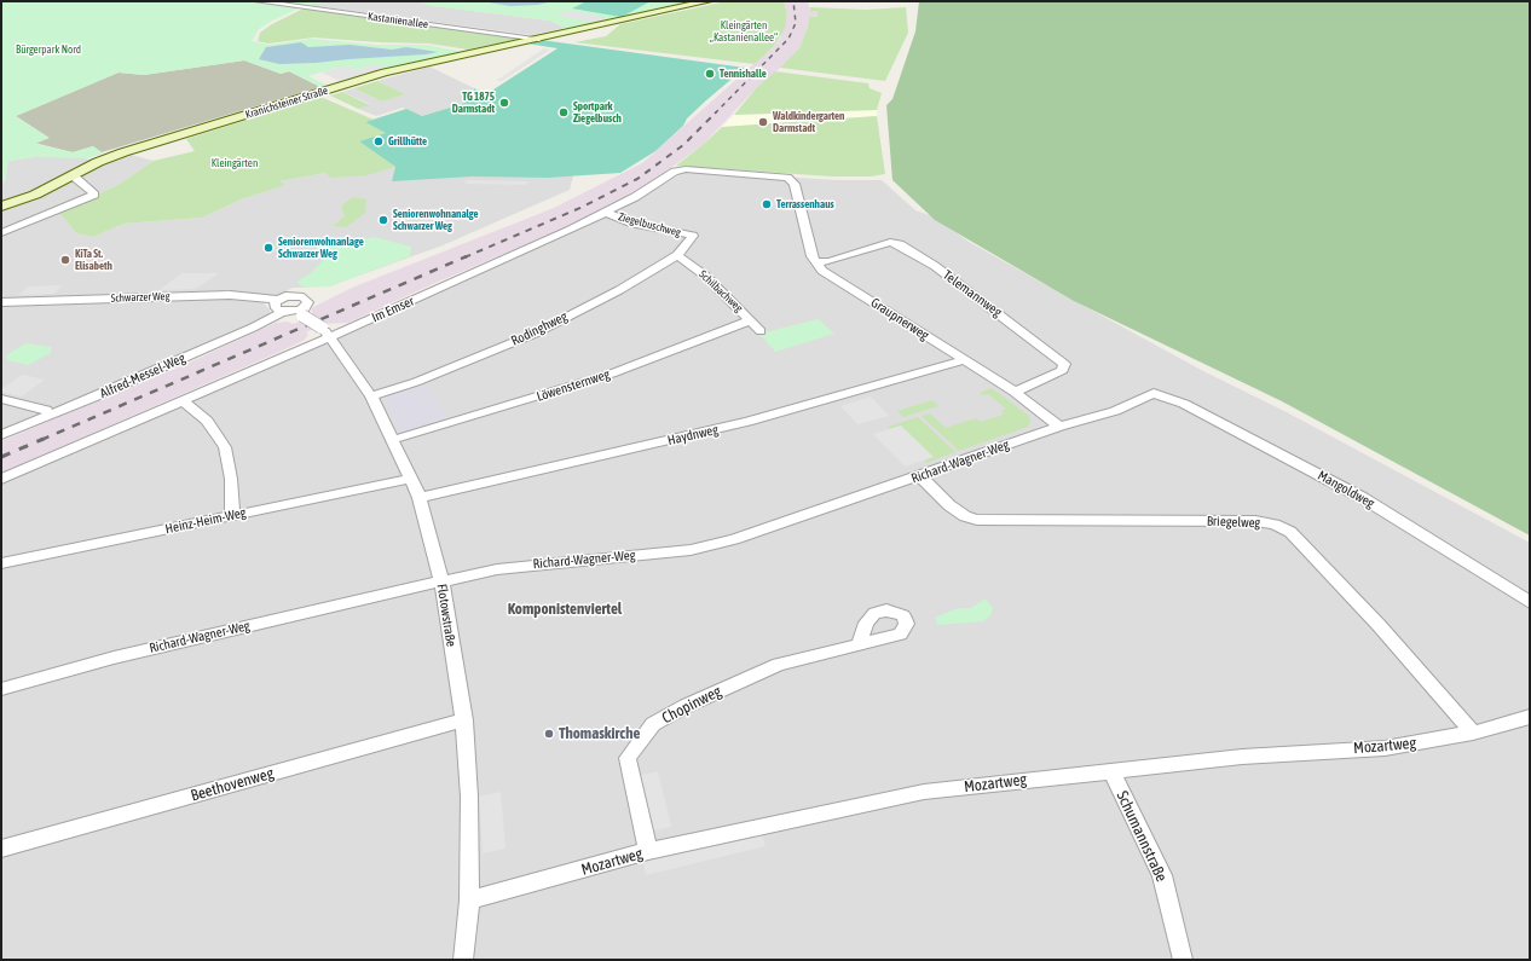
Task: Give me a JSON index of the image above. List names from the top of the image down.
{
  "streets": {
    "main road": ["Kranichsteiner Straße"],
    "street": [
      "Kastanienallee",
      "Ziegelbuschweg",
      "Schilbachweg",
      "Telemannweg",
      "Schwarzer Weg",
      "Im Emser",
      "Graupnerweg",
      "Rodinghweg",
      "Alfred-Messel-Weg",
      "Löwensternweg",
      "Haydnweg",
      "Richard-Wagner-Weg",
      "Mangoldweg",
      "Heinz-Heim-Weg",
      "Briegelweg",
      "Flotowstraße",
      "Chopinweg",
      "Mozartweg",
      "Beethovenweg",
      "Schumannstraße"
    ]
  },
  "crossings": [
    ["Kastanienallee", "Kranichsteiner Straße"],
    ["Ziegelbuschweg", "Im Emser"],
    ["Ziegelbuschweg", "Rodinghweg"],
    ["Schilbachweg", "Rodinghweg"],
    ["Schilbachweg", "Löwensternweg"],
    ["Telemannweg", "Im Emser"],
    ["Telemannweg", "Graupnerweg"],
    ["Schwarzer Weg", "Flotowstraße"],
    ["Im Emser", "Graupnerweg"],
    ["Im Emser", "Flotowstraße"],
    ["Graupnerweg", "Haydnweg"],
    ["Graupnerweg", "Richard-Wagner-Weg"],
    ["Rodinghweg", "Flotowstraße"],
    ["Löwensternweg", "Flotowstraße"],
    ["Haydnweg", "Flotowstraße"],
    ["Richard-Wagner-Weg", "Mangoldweg"],
    ["Richard-Wagner-Weg", "Briegelweg"],
    ["Richard-Wagner-Weg", "Flotowstraße"],
    ["Heinz-Heim-Weg", "Flotowstraße"],
    ["Briegelweg", "Mozartweg"],
    ["Flotowstraße", "Mozartweg"],
    ["Flotowstraße", "Beethovenweg"],
    ["Chopinweg", "Mozartweg"],
    ["Mozartweg", "Schumannstraße"]
  ],
  "districts": ["Komponistenviertel"],
  "parks": ["Kleingärten „Kastanienallee“", "Bürgerpark Nord", "Kleingärten"],
  "places": [
    "Tennishalle",
    "TG 1875 Darmstadt",
    "Sportpark Ziegelbusch",
    "Waldkindergarten Darmstadt",
    "Grillhütte",
    "Terrassenhaus",
    "Seniorenwohnanalge Schwarzer Weg",
    "Seniorenwohnanlage Schwarzer Weg",
    "KiTa St. Elisabeth",
    "Thomaskirche"
  ]
}
